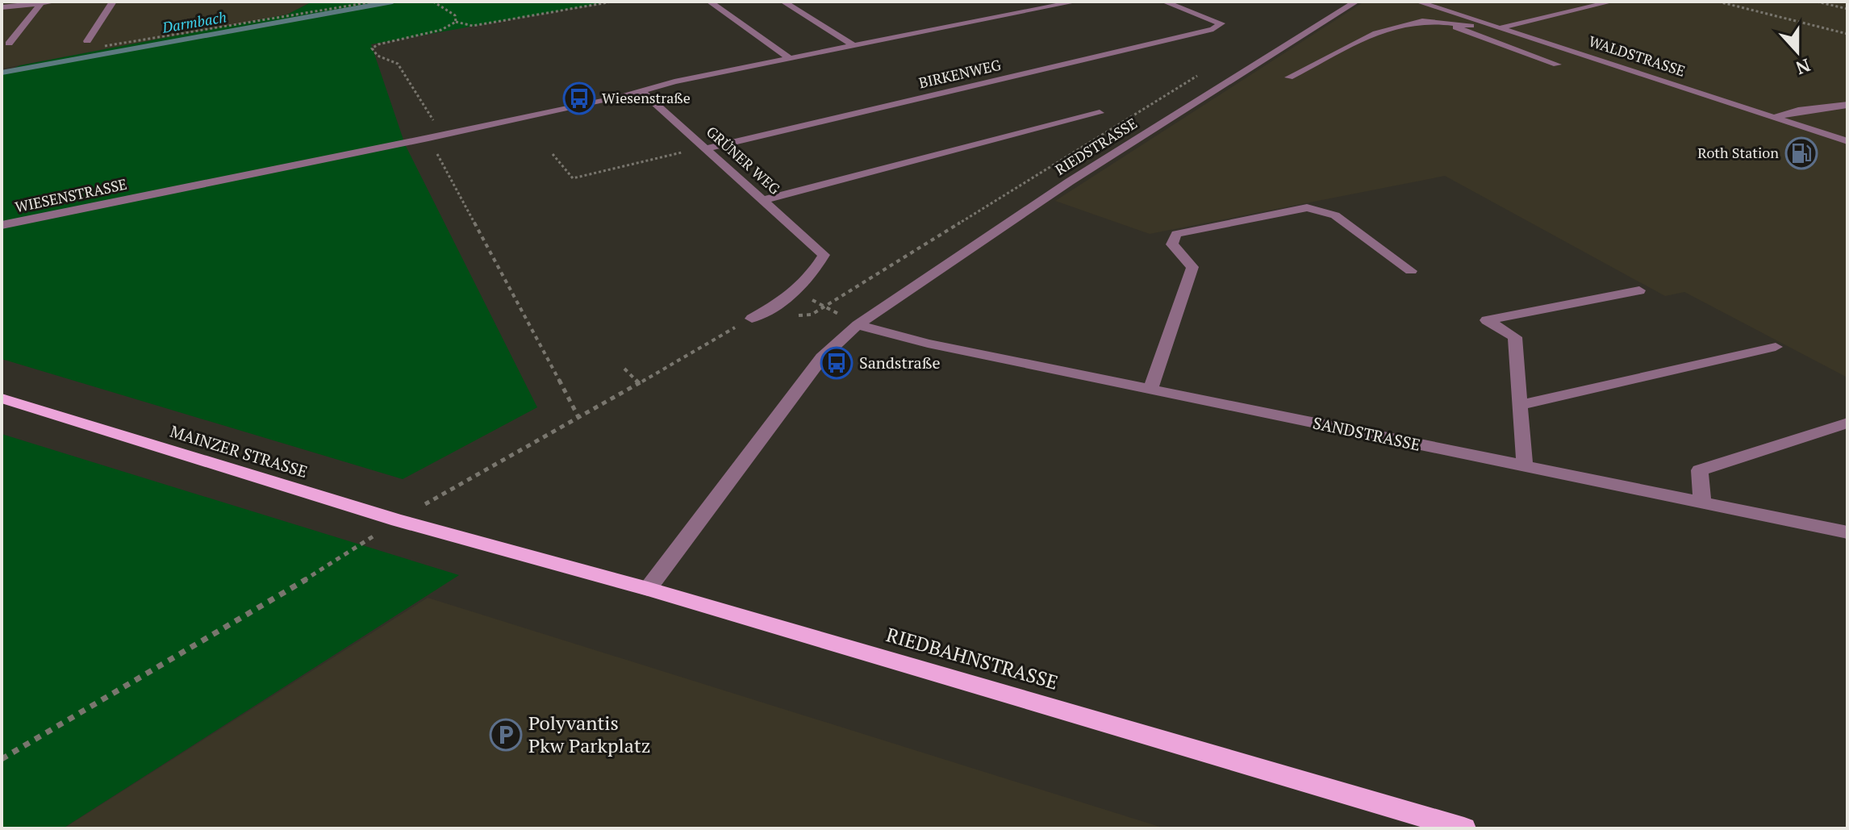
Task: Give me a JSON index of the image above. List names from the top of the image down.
{
  "streets": {
    "main road": ["MAINZER STRASSE", "RIEDBAHNSTRASSE"],
    "street": [
      "WALDSTRASSE",
      "BIRKENWEG",
      "RIEDSTRASSE",
      "GRÜNER WEG",
      "WIESENSTRASSE",
      "SANDSTRASSE"
    ]
  },
  "crossings": [
    ["BIRKENWEG", "GRÜNER WEG"],
    ["RIEDSTRASSE", "SANDSTRASSE"],
    ["GRÜNER WEG", "WIESENSTRASSE"],
    ["MAINZER STRASSE", "RIEDBAHNSTRASSE"]
  ],
  "water": ["Darmbach"],
  "places": {
    "bus stop": ["Wiesenstraße", "Sandstraße"],
    "fuel station": ["Roth Station"],
    "parking": ["Polyvantis Pkw Parkplatz"]
  },
  "north": "bottom"
}
